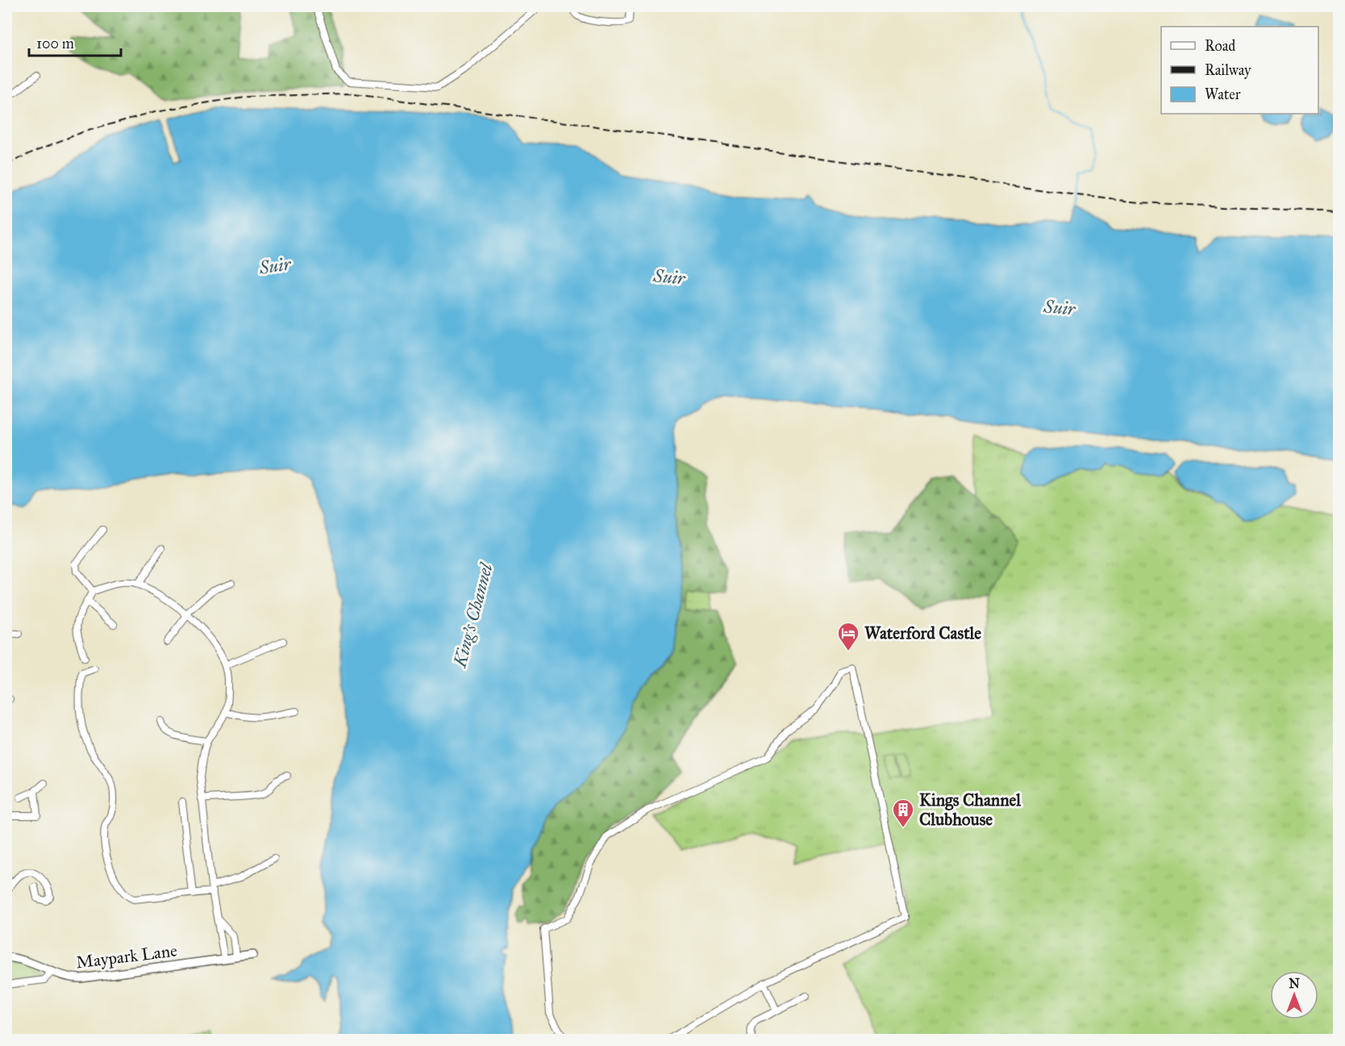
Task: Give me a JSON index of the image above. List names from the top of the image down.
{
  "streets": {
    "street": ["Maypark Lane"]
  },
  "water": ["Suir", "King's Channel"],
  "places": {
    "hotel": ["Waterford Castle"],
    "building": ["Kings Channel Clubhouse"]
  },
  "legend": ["Road", "Railway", "Water"],
  "scale_bar": "100 m",
  "north": "top"
}
